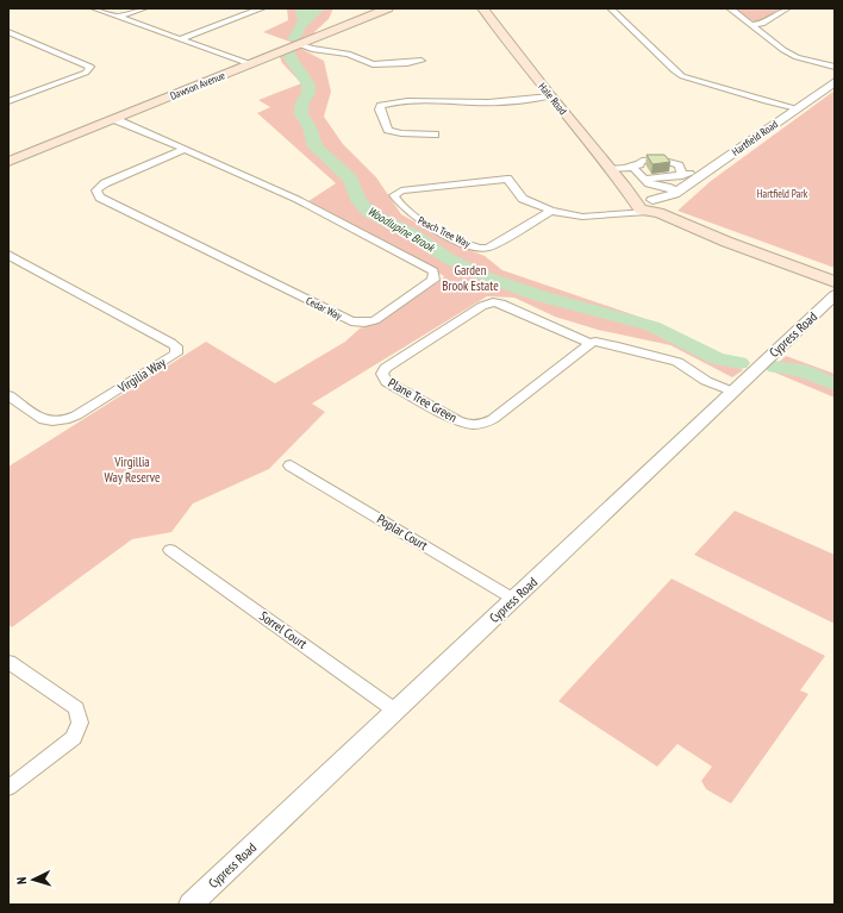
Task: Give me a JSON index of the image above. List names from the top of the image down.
{
  "streets": {
    "main road": ["Dawson Avenue", "Hale Road"],
    "street": [
      "Hartfield Road",
      "Peach Tree Way",
      "Cedar Way",
      "Cypress Road",
      "Virgilia Way",
      "Plane Tree Green",
      "Poplar Court",
      "Sorrel Court"
    ]
  },
  "crossings": [
    ["Dawson Avenue", "Cedar Way"],
    ["Hale Road", "Hartfield Road"],
    ["Hale Road", "Peach Tree Way"],
    ["Hartfield Road", "Peach Tree Way"],
    ["Cypress Road", "Plane Tree Green"],
    ["Cypress Road", "Poplar Court"],
    ["Cypress Road", "Sorrel Court"]
  ],
  "water": ["Woodlupine Brook"],
  "parks": ["Hartfield Park", "Garden Brook Estate", "Virgillia Way Reserve"],
  "north": "left"
}
